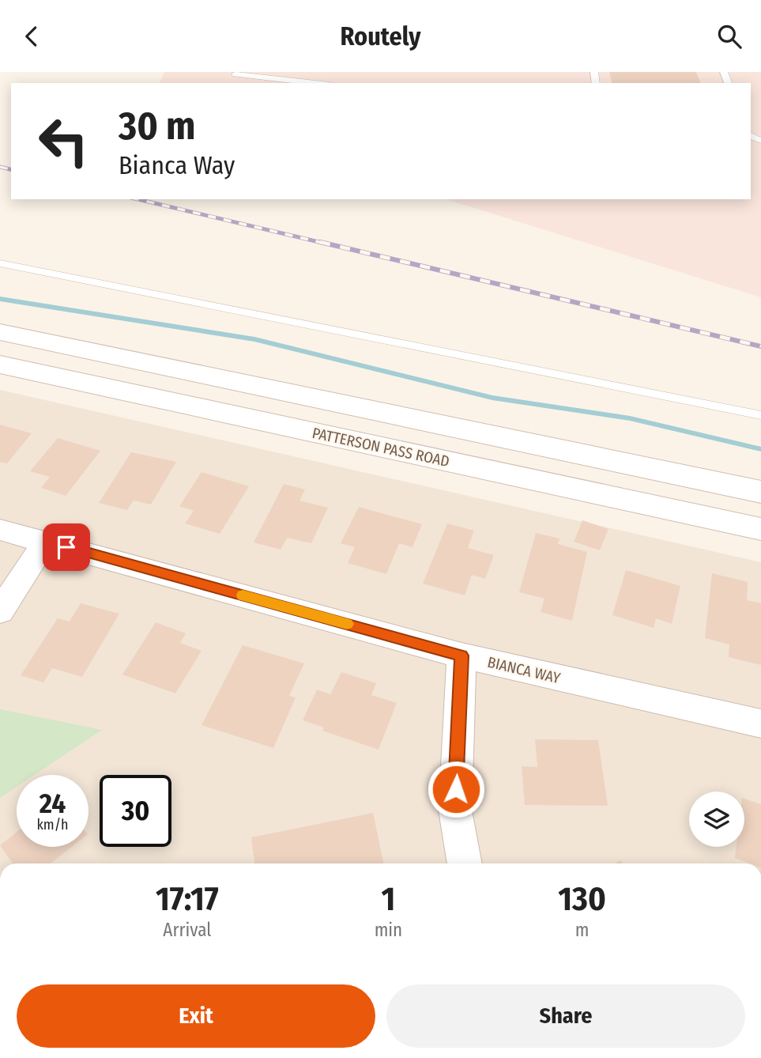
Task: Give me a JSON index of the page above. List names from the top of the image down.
{
  "streets": {
    "main road": ["PATTERSON PASS ROAD"],
    "street": ["BIANCA WAY"]
  },
  "page": {
    "header": "Routely",
    "turn": ["30 m", "Bianca Way"],
    "speed": "24 km/h",
    "limit": "30",
    "eta": [
      "17:17",
      "Arrival",
      "1",
      "min",
      "130",
      "m"
    ],
    "buttons": ["Exit", "Share"]
  }
}
